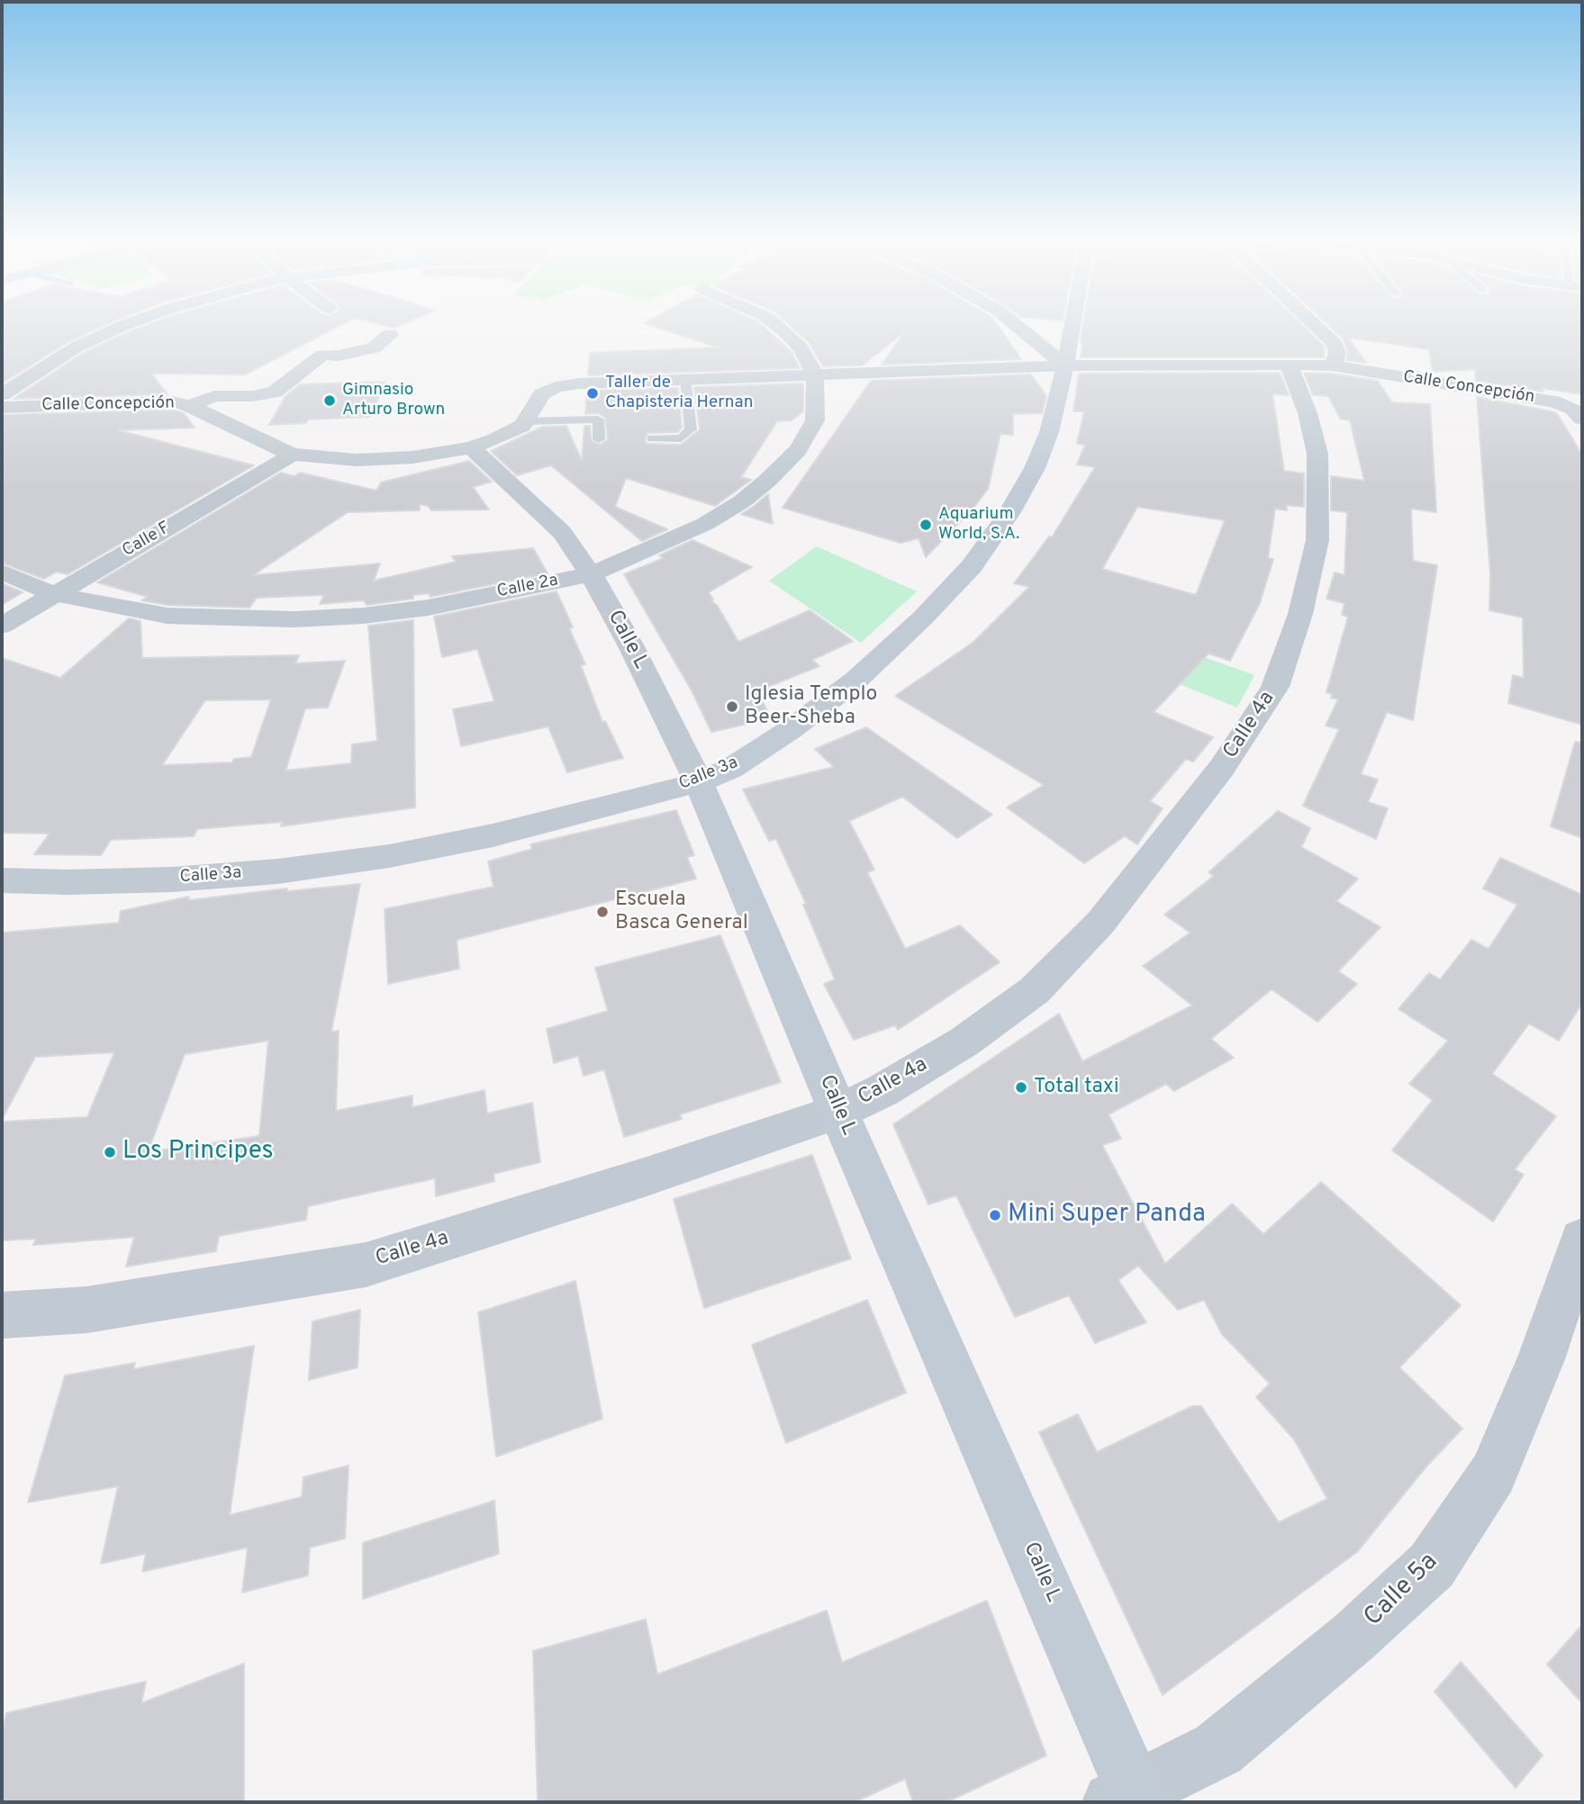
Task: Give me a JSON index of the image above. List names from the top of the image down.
{
  "streets": {
    "street": [
      "Calle Concepción",
      "Calle F",
      "Calle 2a",
      "Calle L",
      "Calle 4a",
      "Calle 3a",
      "Calle 5a"
    ]
  },
  "crossings": [
    ["Calle Concepción", "Calle F"],
    ["Calle Concepción", "Calle 2a"],
    ["Calle Concepción", "Calle L"],
    ["Calle Concepción", "Calle 4a"],
    ["Calle Concepción", "Calle 3a"],
    ["Calle F", "Calle 2a"],
    ["Calle 2a", "Calle L"],
    ["Calle L", "Calle 4a"],
    ["Calle L", "Calle 3a"],
    ["Calle L", "Calle 5a"]
  ],
  "places": [
    "Taller de Chapisteria Hernan",
    "Gimnasio Arturo Brown",
    "Aquarium World, S.A.",
    "Iglesia Templo Beer-Sheba",
    "Escuela Basca General",
    "Total taxi",
    "Los Principes",
    "Mini Super Panda"
  ]
}
